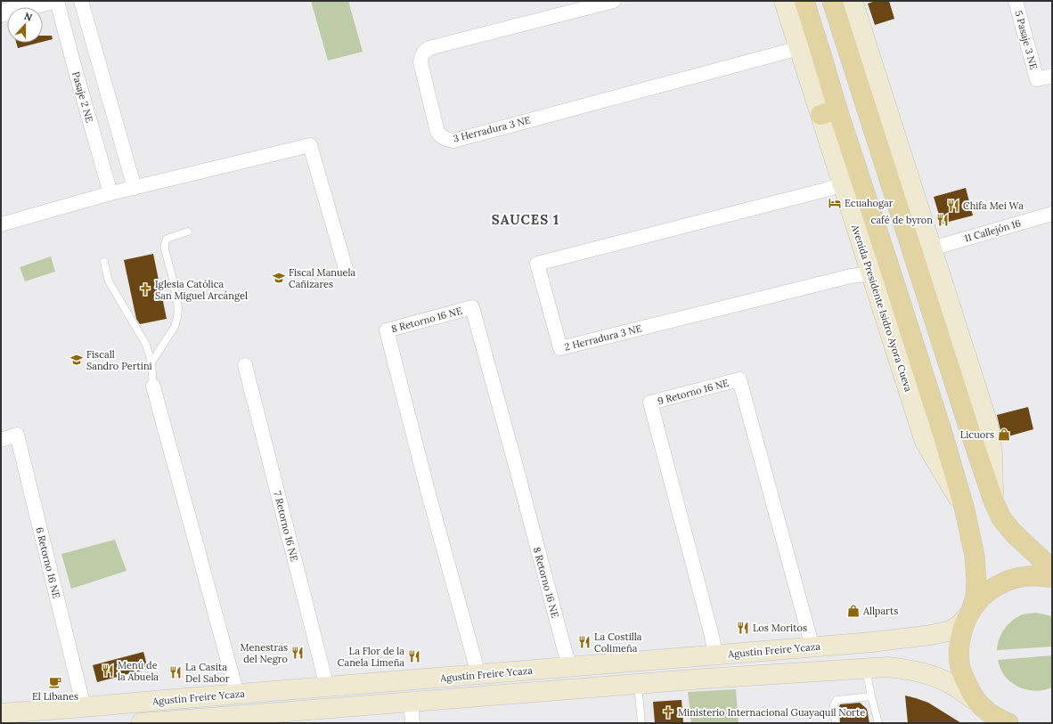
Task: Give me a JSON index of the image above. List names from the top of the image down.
{
  "streets": {
    "main road": ["Avenida Presidente Isidro Ayora Cueva", "Agustín Freire Ycaza"],
    "street": [
      "5 Pasaje 3 NE",
      "Pasaje 2 NE",
      "3 Herradura 3 NE",
      "11 Callejón 16",
      "8 Retorno 16 NE",
      "2 Herradura 3 NE",
      "9 Retorno 16 NE",
      "7 Retorno 16 NE",
      "6 Retorno 16 NE"
    ]
  },
  "crossings": [
    ["3 Herradura 3 NE", "Avenida Presidente Isidro Ayora Cueva"],
    ["Avenida Presidente Isidro Ayora Cueva", "2 Herradura 3 NE"],
    ["Avenida Presidente Isidro Ayora Cueva", "Agustín Freire Ycaza"],
    ["8 Retorno 16 NE", "Agustín Freire Ycaza"],
    ["9 Retorno 16 NE", "Agustín Freire Ycaza"],
    ["7 Retorno 16 NE", "Agustín Freire Ycaza"],
    ["6 Retorno 16 NE", "Agustín Freire Ycaza"]
  ],
  "districts": ["SAUCES 1"],
  "places": {
    "hotel": ["Ecuahogar"],
    "restaurant": [
      "Chifa Mei Wa",
      "café de byron",
      "Los Moritos",
      "La Costilla Colimeña",
      "Menestras del Negro",
      "La Flor de la Canela Limeña",
      "Menú de la Abuela",
      "La Casita Del Sabor"
    ],
    "school or university": ["Fiscal Manuela Cañizares", "Fiscall Sandro Pertini"],
    "church": ["Iglesia Católica San Miguel Arcángel", "Ministerio Internacional Guayaquil Norte"],
    "shop": ["Licuors", "Allparts"],
    "cafe": ["El Libanes"]
  },
  "north": "top"
}
